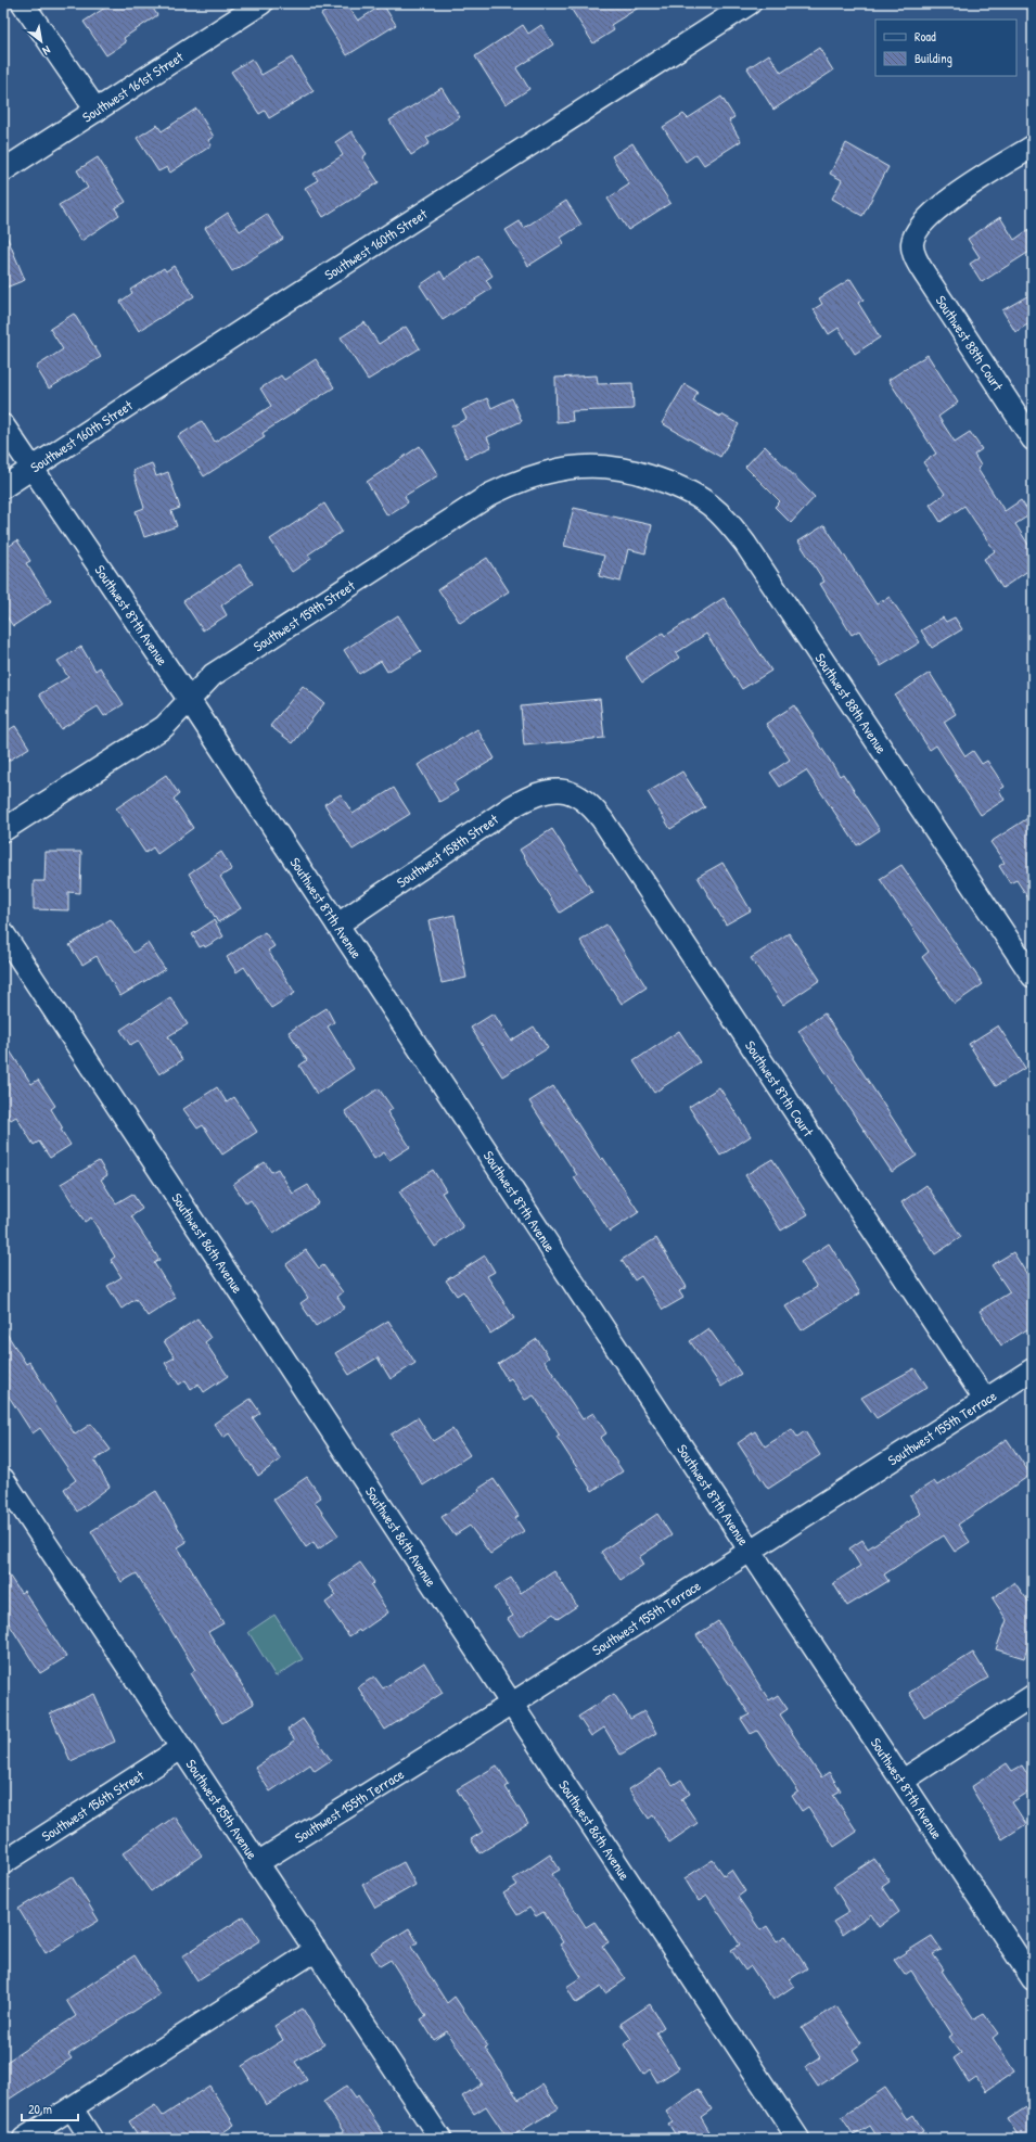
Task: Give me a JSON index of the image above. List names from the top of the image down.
{
  "streets": {
    "street": [
      "Southwest 161st Street",
      "Southwest 160th Street",
      "Southwest 88th Court",
      "Southwest 87th Avenue",
      "Southwest 159th Street",
      "Southwest 88th Avenue",
      "Southwest 158th Street",
      "Southwest 87th Court",
      "Southwest 86th Avenue",
      "Southwest 155th Terrace",
      "Southwest 156th Street",
      "Southwest 85th Avenue"
    ]
  },
  "crossings": [
    ["Southwest 160th Street", "Southwest 87th Avenue"],
    ["Southwest 87th Avenue", "Southwest 159th Street"],
    ["Southwest 87th Avenue", "Southwest 158th Street"],
    ["Southwest 87th Avenue", "Southwest 155th Terrace"],
    ["Southwest 159th Street", "Southwest 88th Avenue"],
    ["Southwest 158th Street", "Southwest 87th Court"],
    ["Southwest 87th Court", "Southwest 155th Terrace"],
    ["Southwest 86th Avenue", "Southwest 155th Terrace"],
    ["Southwest 155th Terrace", "Southwest 85th Avenue"],
    ["Southwest 156th Street", "Southwest 85th Avenue"]
  ],
  "legend": ["Road", "Building"],
  "scale_bar": "20 m",
  "north": "bottom right"
}
